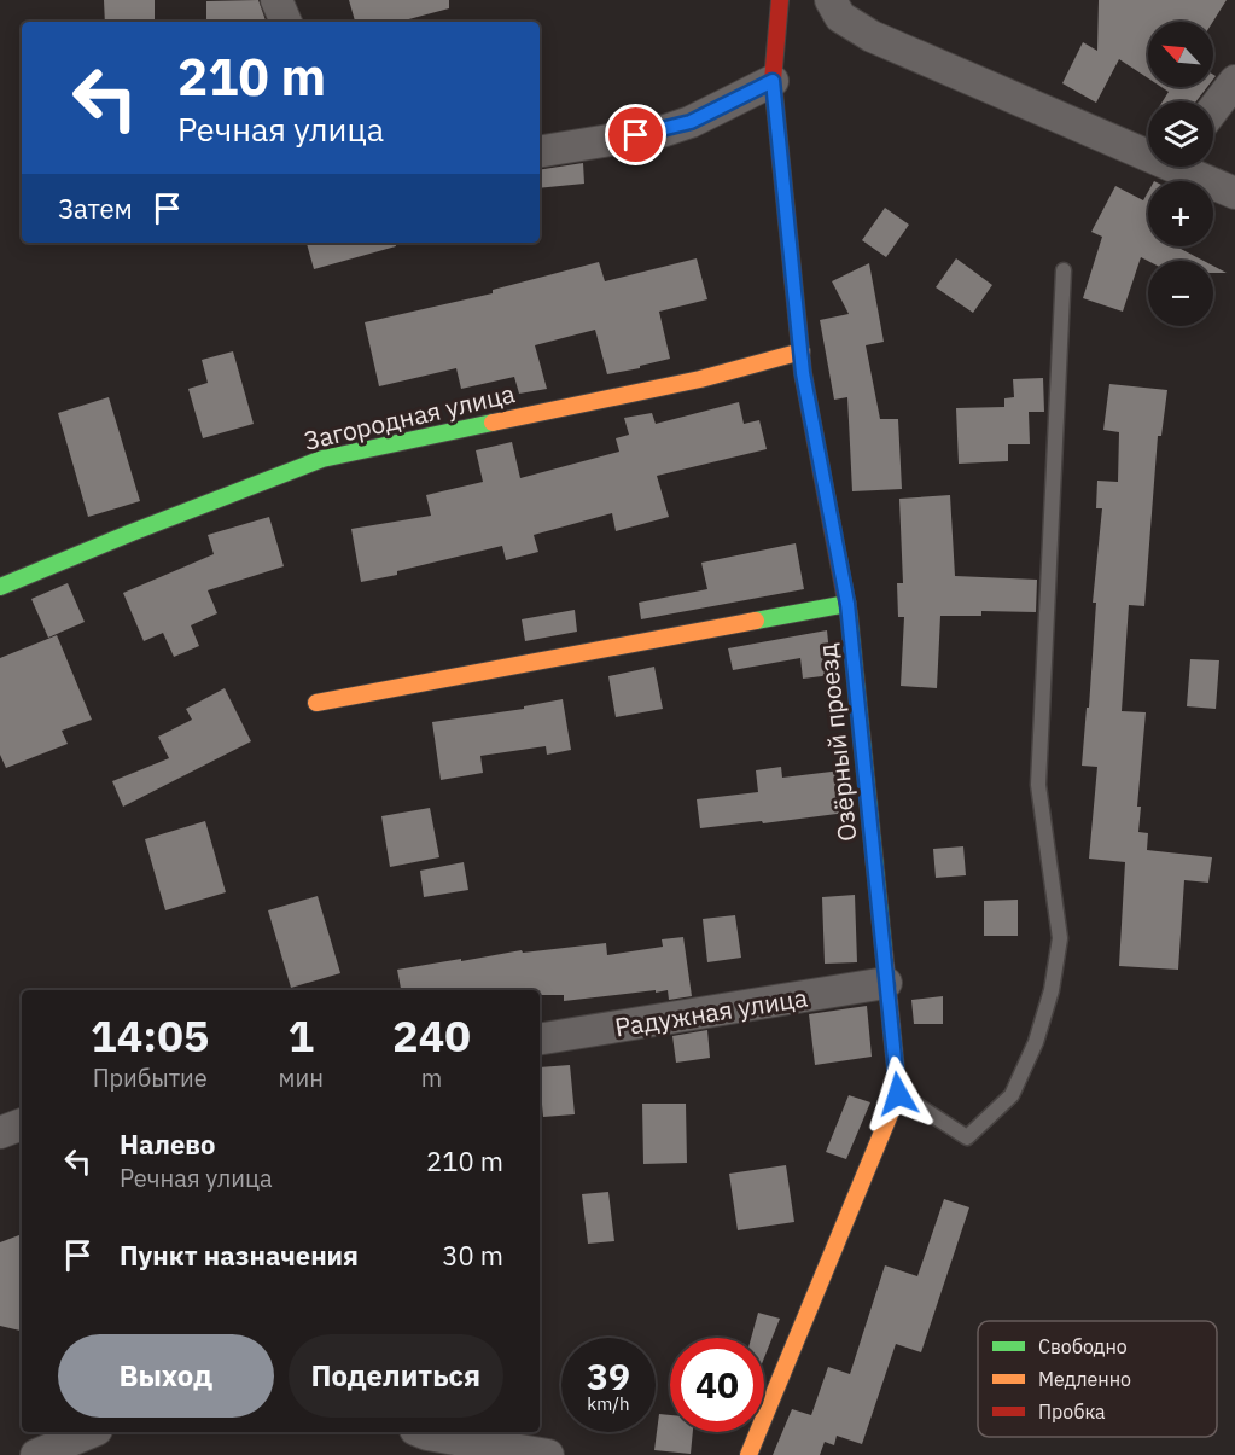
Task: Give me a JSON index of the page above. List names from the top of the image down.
{
  "streets": {
    "street": ["Загородная улица", "Озёрный проезд", "Радужная улица"]
  },
  "crossings": [
    ["Загородная улица", "Озёрный проезд"],
    ["Озёрный проезд", "Радужная улица"]
  ],
  "legend": ["Свободно", "Медленно", "Пробка"],
  "north": "top left",
  "page": {
    "map_buttons": ["+", "−"],
    "turn": ["210 m", "Речная улица"],
    "then": "Затем",
    "eta": [
      "14:05",
      "Прибытие",
      "1",
      "мин",
      "240",
      "m"
    ],
    "list": [
      {
        "name": "Налево",
        "note": "Речная улица",
        "value": "210 m"
      },
      {
        "name": "Пункт назначения",
        "value": "30 m"
      }
    ],
    "buttons": ["Выход", "Поделиться"],
    "speed": "39 km/h",
    "limit": "40"
  }
}
